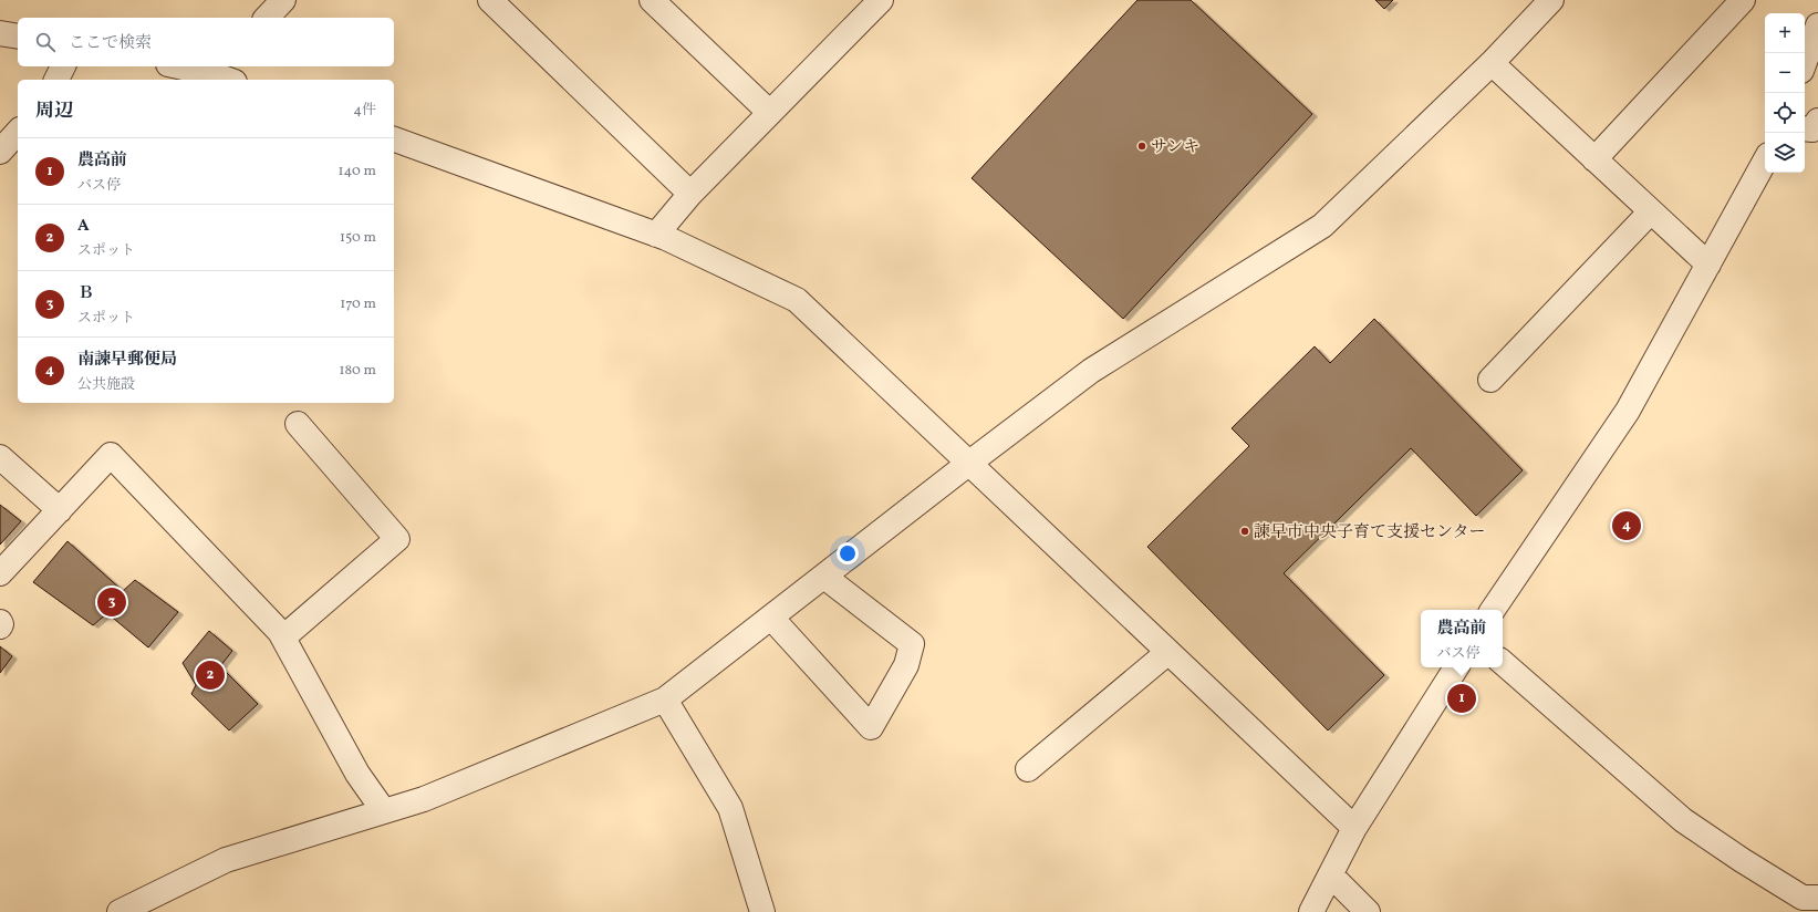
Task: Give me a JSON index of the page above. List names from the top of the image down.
{
  "places": ["サンキ", "諫早市中央子育て支援センター"],
  "page": {
    "map_buttons": ["+", "−"],
    "search": "ここで検索",
    "heading": ["周辺", "4件"],
    "list": [
      {
        "mark": "1",
        "name": "農高前",
        "note": "バス停",
        "value": "140 m"
      },
      {
        "mark": "2",
        "name": "A",
        "note": "スポット",
        "value": "150 m"
      },
      {
        "mark": "3",
        "name": "Ｂ",
        "note": "スポット",
        "value": "170 m"
      },
      {
        "mark": "4",
        "name": "南諫早郵便局",
        "note": "公共施設",
        "value": "180 m"
      }
    ],
    "pins": [
      "4",
      "3",
      "2",
      "1"
    ],
    "popup": ["農高前", "バス停"]
  }
}
